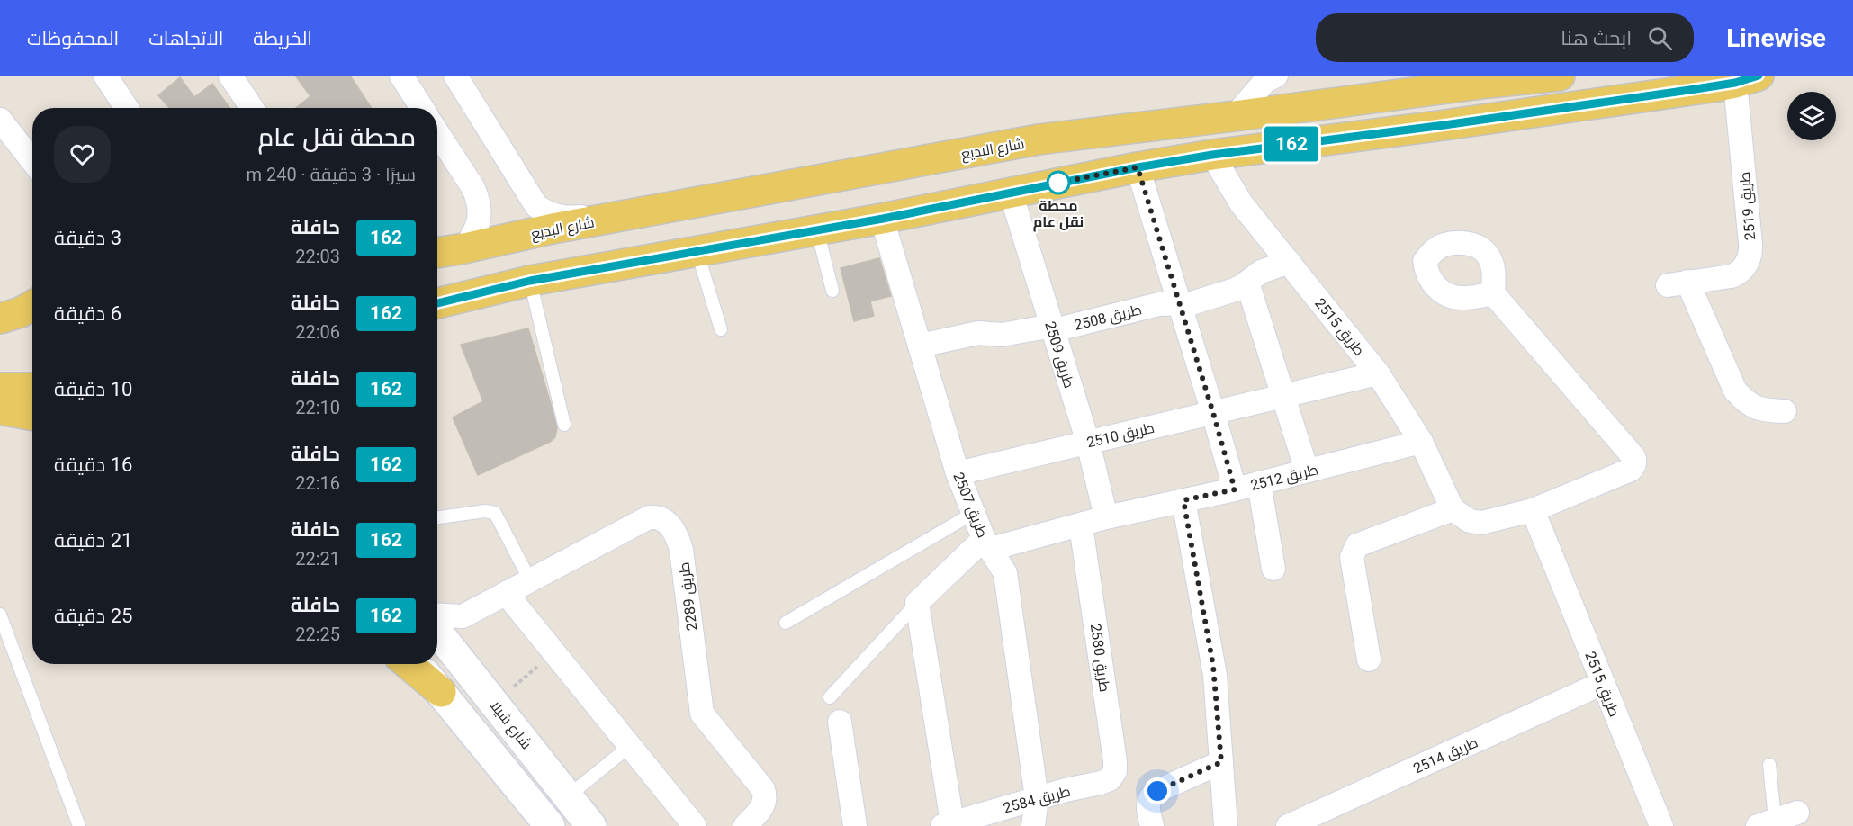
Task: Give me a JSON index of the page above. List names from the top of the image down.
{
  "streets": {
    "main road": ["شارع البديع", "شارع شيلا"],
    "street": [
      "طريق 2519",
      "طريق 2508",
      "طريق 2515",
      "طريق 2509",
      "طريق 2510",
      "طريق 2512",
      "طريق 2507",
      "طريق 2289",
      "طريق 2580",
      "طريق 2514",
      "طريق 2584"
    ]
  },
  "crossings": [
    ["طريق 2508", "طريق 2515"],
    ["طريق 2508", "طريق 2509"],
    ["طريق 2508", "طريق 2507"],
    ["طريق 2515", "طريق 2510"],
    ["طريق 2515", "طريق 2512"],
    ["طريق 2515", "طريق 2514"],
    ["طريق 2509", "طريق 2510"],
    ["طريق 2509", "طريق 2512"],
    ["طريق 2510", "طريق 2507"],
    ["طريق 2512", "طريق 2507"],
    ["طريق 2512", "طريق 2580"],
    ["طريق 2507", "طريق 2584"],
    ["طريق 2580", "طريق 2584"]
  ],
  "places": ["محطة نقل عام"],
  "lines": ["bus line 162"],
  "page": {
    "header": "Linewise",
    "search": "ابحث هنا",
    "nav": ["الخريطة", "الاتجاهات", "المحفوظات"],
    "on_map": "162",
    "heading": ["محطة نقل عام", "سيرًا · 3 دقيقة · 240 m"],
    "list": [
      {
        "mark": "162",
        "name": "حافلة",
        "note": "22:03",
        "value": "3 دقيقة"
      },
      {
        "mark": "162",
        "name": "حافلة",
        "note": "22:06",
        "value": "6 دقيقة"
      },
      {
        "mark": "162",
        "name": "حافلة",
        "note": "22:10",
        "value": "10 دقيقة"
      },
      {
        "mark": "162",
        "name": "حافلة",
        "note": "22:16",
        "value": "16 دقيقة"
      },
      {
        "mark": "162",
        "name": "حافلة",
        "note": "22:21",
        "value": "21 دقيقة"
      },
      {
        "mark": "162",
        "name": "حافلة",
        "note": "22:25",
        "value": "25 دقيقة"
      }
    ]
  }
}
